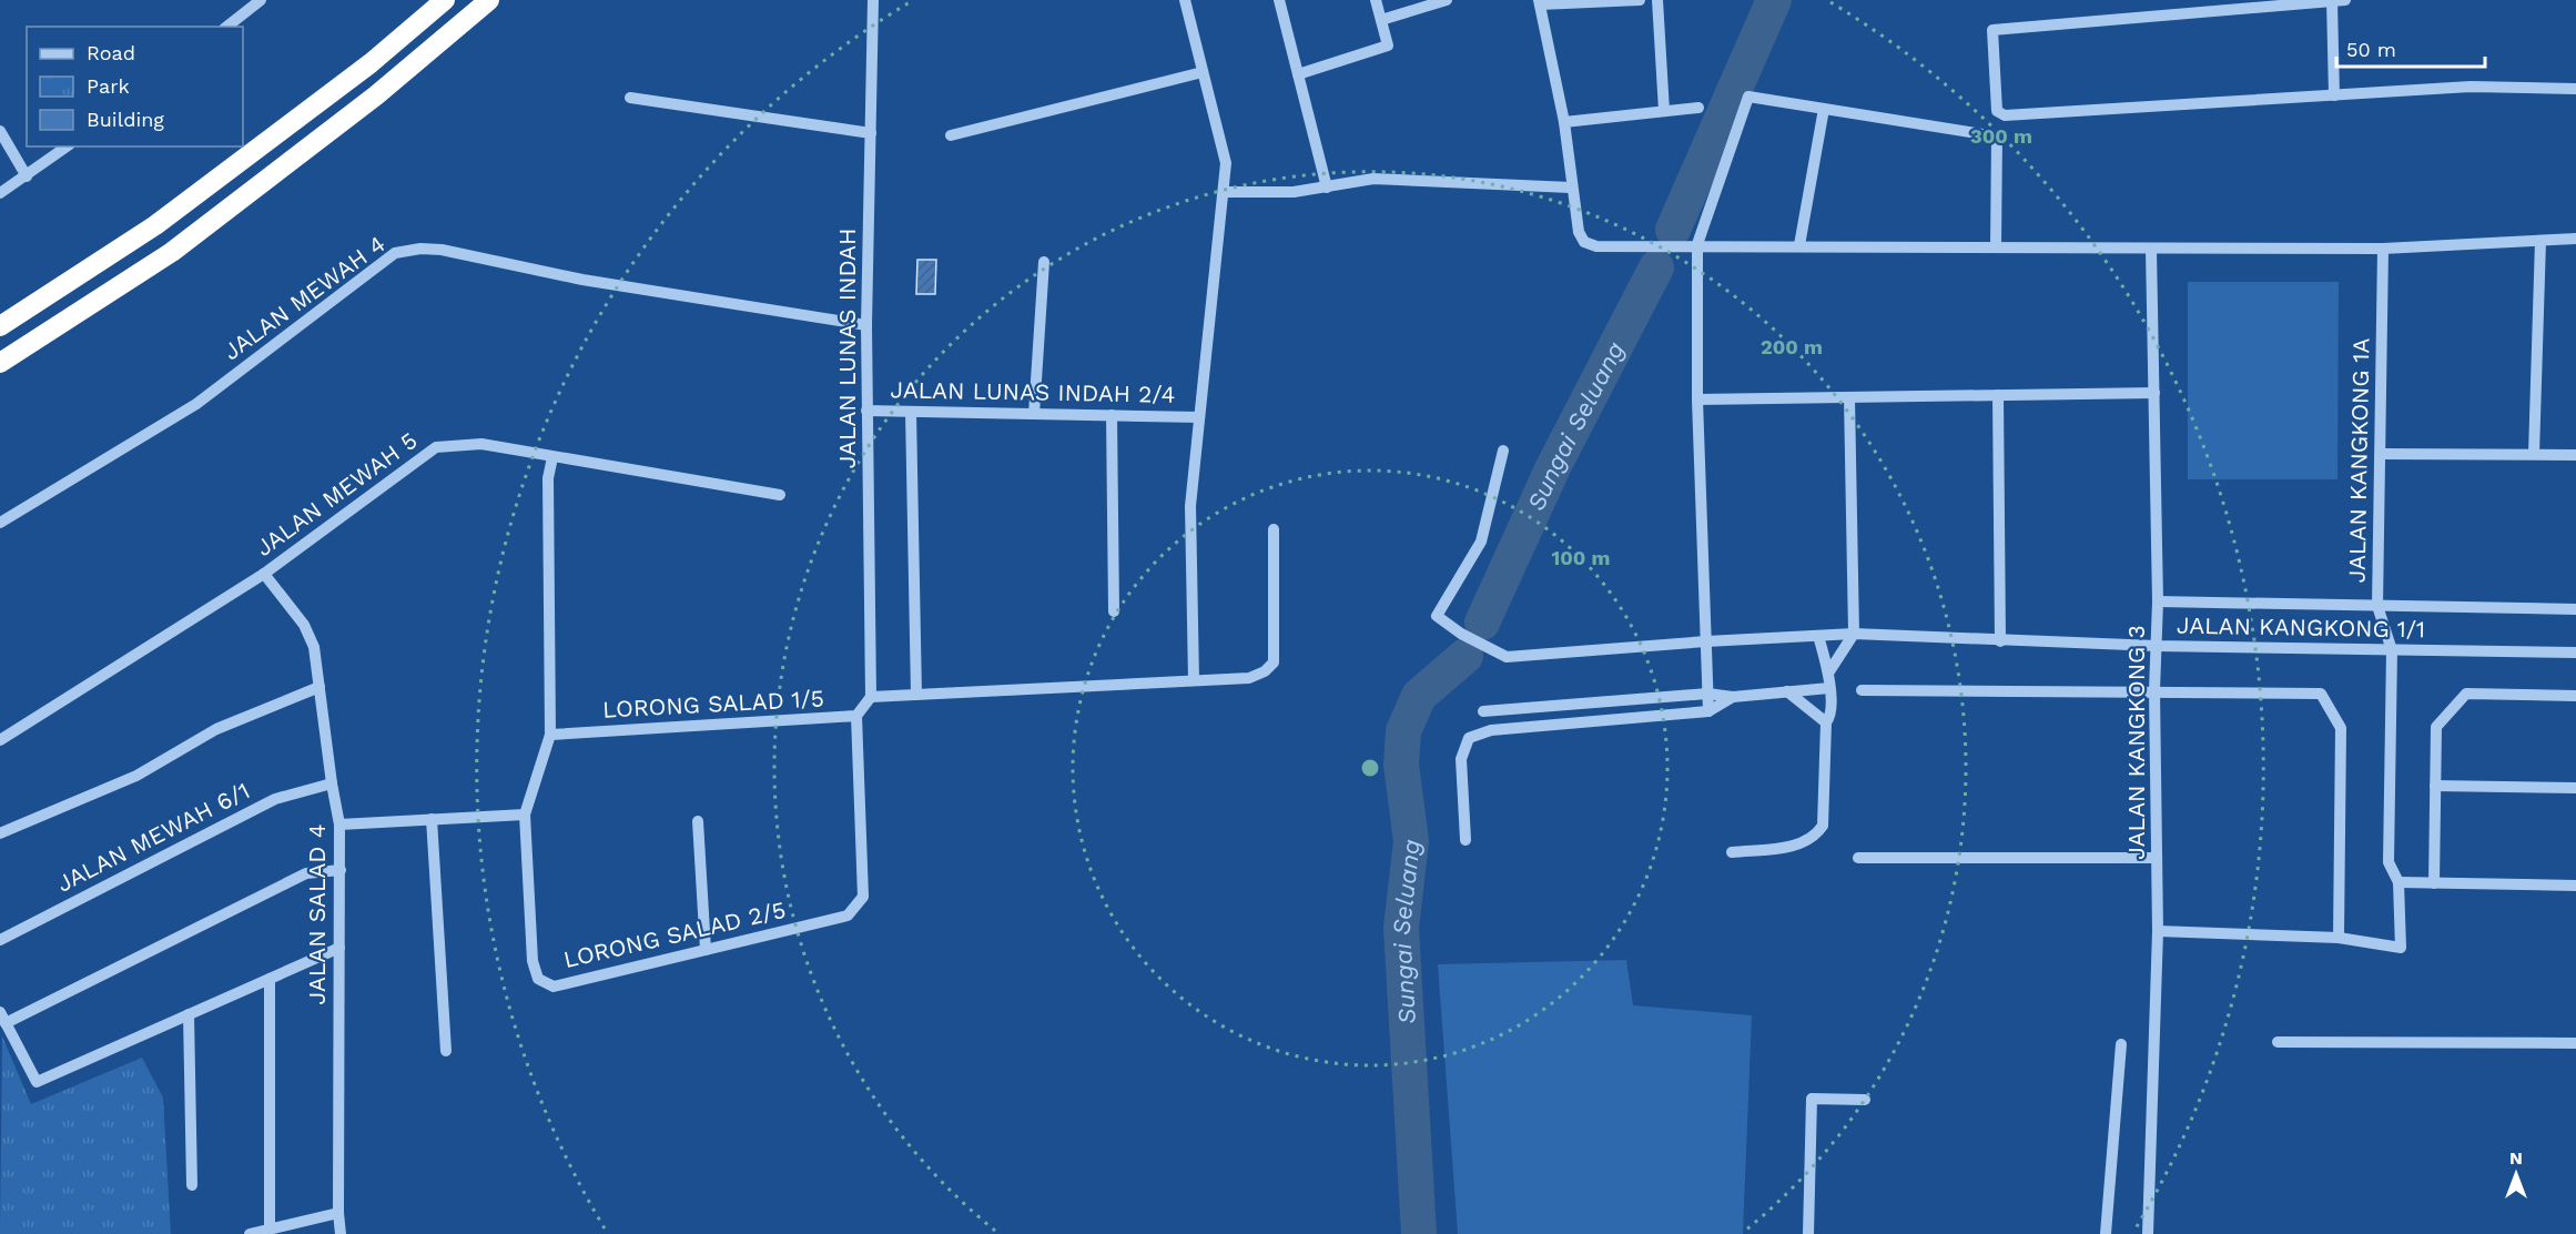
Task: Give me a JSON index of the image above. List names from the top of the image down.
{
  "streets": {
    "street": [
      "JALAN MEWAH 4",
      "JALAN LUNAS INDAH",
      "JALAN LUNAS INDAH 2/4",
      "JALAN KANGKONG 1A",
      "JALAN MEWAH 5",
      "JALAN KANGKONG 1/1",
      "LORONG SALAD 1/5",
      "JALAN KANGKONG 3",
      "JALAN MEWAH 6/1",
      "JALAN SALAD 4",
      "LORONG SALAD 2/5"
    ]
  },
  "crossings": [
    ["JALAN MEWAH 4", "JALAN LUNAS INDAH"],
    ["JALAN LUNAS INDAH", "JALAN LUNAS INDAH 2/4"],
    ["JALAN LUNAS INDAH", "LORONG SALAD 1/5"],
    ["JALAN KANGKONG 1A", "JALAN KANGKONG 1/1"],
    ["JALAN MEWAH 5", "JALAN SALAD 4"],
    ["JALAN MEWAH 5", "LORONG SALAD 2/5"],
    ["JALAN KANGKONG 1/1", "JALAN KANGKONG 3"],
    ["LORONG SALAD 1/5", "LORONG SALAD 2/5"],
    ["JALAN MEWAH 6/1", "JALAN SALAD 4"]
  ],
  "water": ["Sungai Seluang"],
  "legend": ["Road", "Park", "Building"],
  "scale_bar": "50 m",
  "north": "top",
  "rings": ["300 m", "200 m", "100 m"]
}
